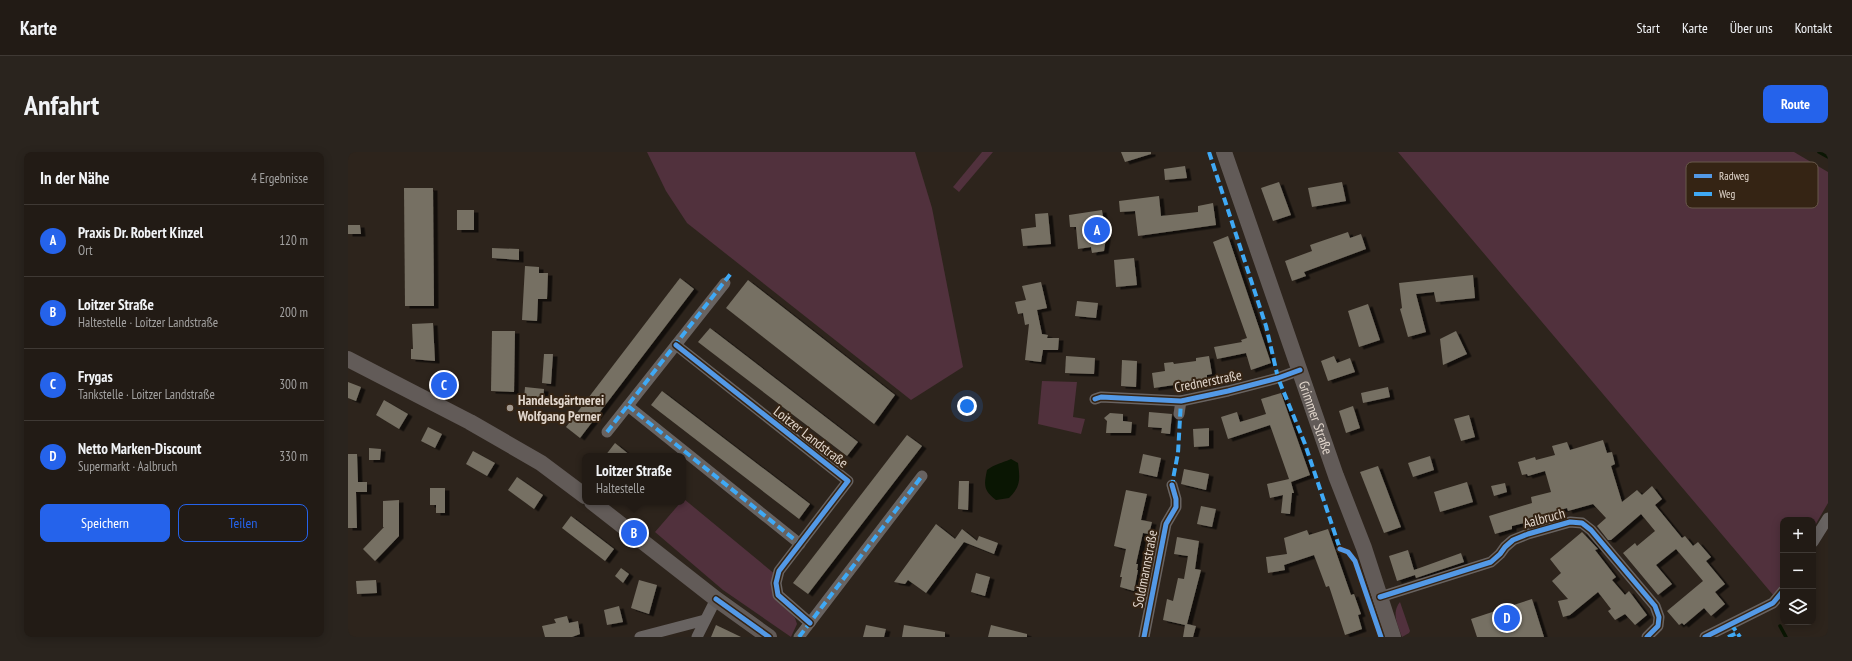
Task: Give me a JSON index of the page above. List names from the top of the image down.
{
  "streets": {
    "main road": ["Grimmer Straße"],
    "street": [
      "Crednerstraße",
      "Loitzer Landstraße",
      "Aalbruch",
      "Soldmannstraße"
    ]
  },
  "crossings": [
    ["Crednerstraße", "Grimmer Straße"],
    ["Grimmer Straße", "Aalbruch"]
  ],
  "places": ["Handelsgärtnerei Wolfgang Perner"],
  "legend": ["Radweg", "Weg"],
  "page": {
    "header": "Karte",
    "nav": [
      "Start",
      "Karte",
      "Über uns",
      "Kontakt"
    ],
    "buttons": [
      "Route",
      ["Speichern", "Teilen"]
    ],
    "title": "Anfahrt",
    "heading": ["In der Nähe", "4 Ergebnisse"],
    "list": [
      {
        "mark": "A",
        "name": "Praxis Dr. Robert Kinzel",
        "note": "Ort",
        "value": "120 m"
      },
      {
        "mark": "B",
        "name": "Loitzer Straße",
        "note": "Haltestelle · Loitzer Landstraße",
        "value": "200 m"
      },
      {
        "mark": "C",
        "name": "Frygas",
        "note": "Tankstelle · Loitzer Landstraße",
        "value": "300 m"
      },
      {
        "mark": "D",
        "name": "Netto Marken-Discount",
        "note": "Supermarkt · Aalbruch",
        "value": "330 m"
      }
    ],
    "pins": [
      "A",
      "C",
      "B",
      "D"
    ],
    "popup": ["Loitzer Straße", "Haltestelle"],
    "map_buttons": ["+", "−"]
  }
}
